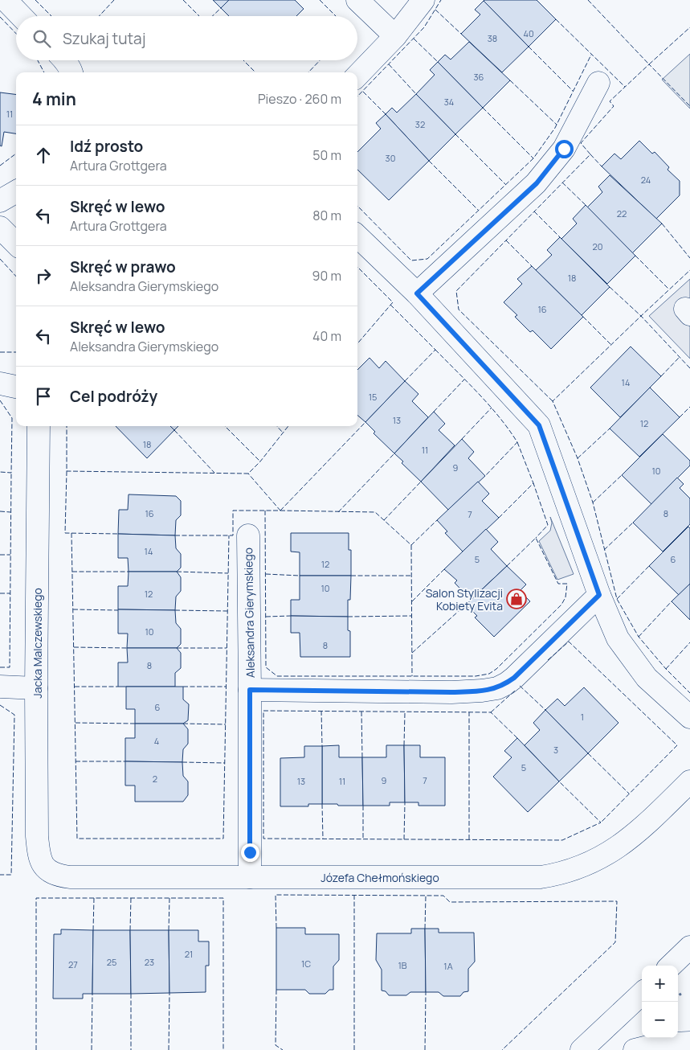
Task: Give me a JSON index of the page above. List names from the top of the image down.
{
  "streets": {
    "street": ["Aleksandra Gierymskiego", "Jacka Malczewskiego", "Józefa Chełmońskiego"]
  },
  "crossings": [
    ["Aleksandra Gierymskiego", "Józefa Chełmońskiego"],
    ["Jacka Malczewskiego", "Józefa Chełmońskiego"]
  ],
  "places": {
    "shop": ["Salon Stylizacji Kobiety Evita"]
  },
  "house_numbers": [
    "40",
    "38",
    "36",
    "34",
    "11",
    "32",
    "30",
    "24",
    "22",
    "20",
    "18",
    "16",
    "14",
    "15",
    "13",
    "12",
    "18",
    "11",
    "9",
    "10",
    "16",
    "8",
    "7",
    "14",
    "5",
    "6",
    "12",
    "10",
    "12",
    "10",
    "8",
    "8",
    "6",
    "1",
    "4",
    "3",
    "5",
    "2",
    "9",
    "7",
    "13",
    "11",
    "21",
    "25",
    "23",
    "1C",
    "27",
    "1B",
    "1A"
  ],
  "page": {
    "search": "Szukaj tutaj",
    "heading": ["4 min", "Pieszo · 260 m"],
    "list": [
      ["Idź prosto", "Artura Grottgera", "50 m"],
      ["Skręć w lewo", "Artura Grottgera", "80 m"],
      ["Skręć w prawo", "Aleksandra Gierymskiego", "90 m"],
      ["Skręć w lewo", "Aleksandra Gierymskiego", "40 m"],
      "Cel podróży"
    ],
    "map_buttons": ["+", "−"]
  }
}
